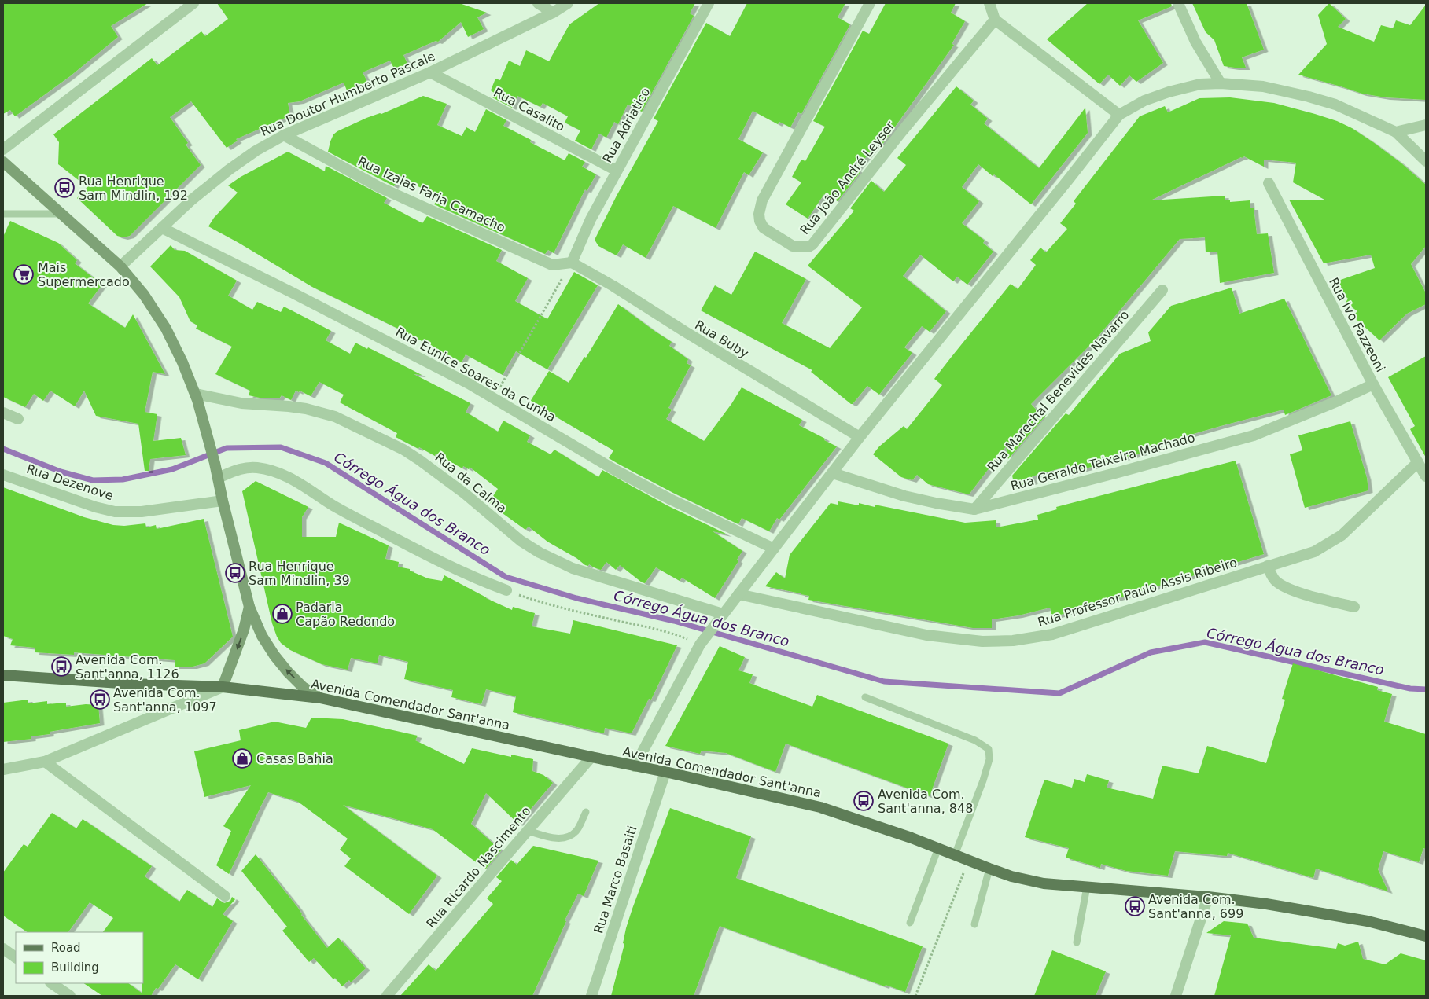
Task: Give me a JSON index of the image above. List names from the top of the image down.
{
  "streets": {
    "main road": ["Avenida Comendador Sant'anna"],
    "street": [
      "Rua Doutor Humberto Pascale",
      "Rua Casalito",
      "Rua Adriatico",
      "Rua João André Leyser",
      "Rua Izaias Faria Camacho",
      "Rua Ivo Fazzeoni",
      "Rua Buby",
      "Rua Eunice Soares da Cunha",
      "Rua Marechal Benevides Navarro",
      "Rua Geraldo Teixeira Machado",
      "Rua Dezenove",
      "Rua da Calma",
      "Rua Professor Paulo Assis Ribeiro",
      "Rua Ricardo Nascimento",
      "Rua Marco Basaiti"
    ]
  },
  "crossings": [
    ["Rua Doutor Humberto Pascale", "Rua Casalito"],
    ["Rua Doutor Humberto Pascale", "Rua Izaias Faria Camacho"],
    ["Rua Doutor Humberto Pascale", "Rua Eunice Soares da Cunha"],
    ["Rua Casalito", "Rua Adriatico"],
    ["Rua Adriatico", "Rua Izaias Faria Camacho"],
    ["Rua Adriatico", "Rua Buby"],
    ["Rua Izaias Faria Camacho", "Rua Buby"],
    ["Rua Ivo Fazzeoni", "Rua Geraldo Teixeira Machado"],
    ["Rua Ivo Fazzeoni", "Rua Professor Paulo Assis Ribeiro"],
    ["Rua Marechal Benevides Navarro", "Rua Geraldo Teixeira Machado"],
    ["Avenida Comendador Sant'anna", "Rua Ricardo Nascimento"],
    ["Avenida Comendador Sant'anna", "Rua Marco Basaiti"]
  ],
  "water": ["Córrego Água dos Branco"],
  "places": {
    "bus stop": [
      "Rua Henrique Sam Mindlin, 192",
      "Rua Henrique Sam Mindlin, 39",
      "Avenida Com. Sant'anna, 1126",
      "Avenida Com. Sant'anna, 1097",
      "Avenida Com. Sant'anna, 848",
      "Avenida Com. Sant'anna, 699"
    ],
    "supermarket": ["Mais Supermercado"],
    "shop": ["Padaria Capão Redondo", "Casas Bahia"]
  },
  "legend": ["Road", "Building"]
}
